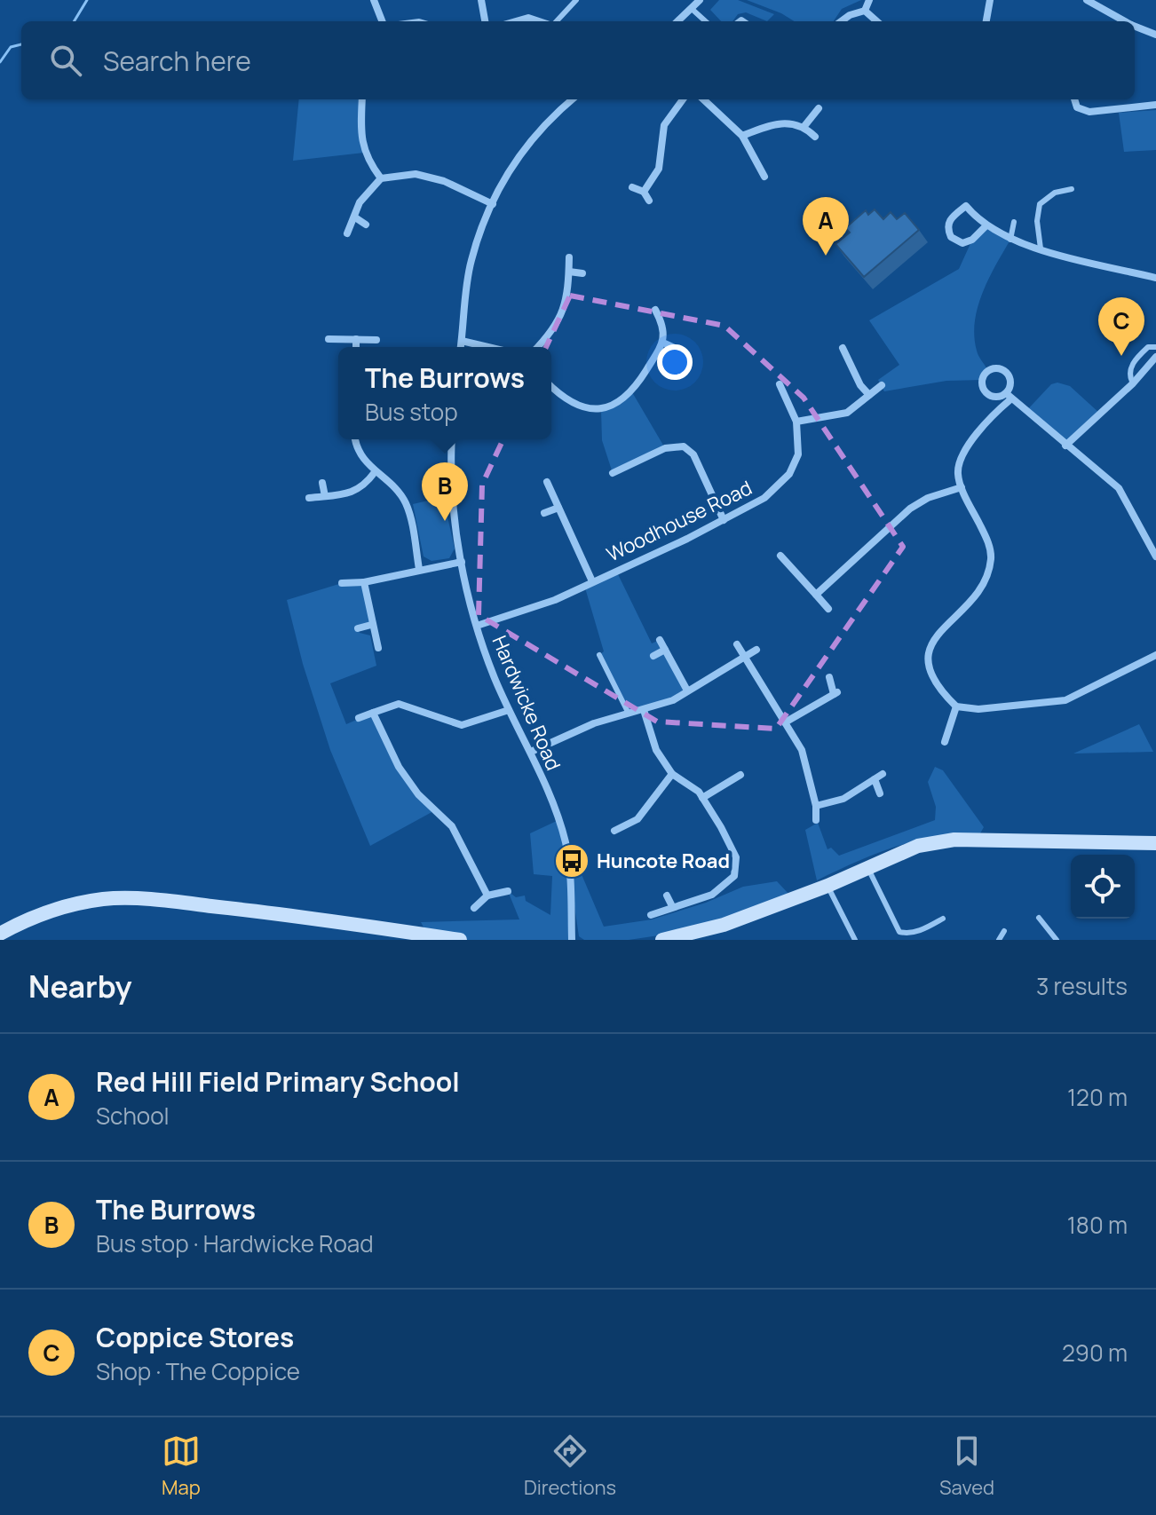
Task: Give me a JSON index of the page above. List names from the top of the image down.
{
  "streets": {
    "street": ["Woodhouse Road", "Hardwicke Road"]
  },
  "crossings": [
    ["Woodhouse Road", "Hardwicke Road"]
  ],
  "places": {
    "bus stop": ["Huncote Road"]
  },
  "page": {
    "search": "Search here",
    "pins": ["A", "C", "B"],
    "popup": ["The Burrows", "Bus stop"],
    "heading": ["Nearby", "3 results"],
    "list": [
      {
        "mark": "A",
        "name": "Red Hill Field Primary School",
        "note": "School",
        "value": "120 m"
      },
      {
        "mark": "B",
        "name": "The Burrows",
        "note": "Bus stop · Hardwicke Road",
        "value": "180 m"
      },
      {
        "mark": "C",
        "name": "Coppice Stores",
        "note": "Shop · The Coppice",
        "value": "290 m"
      }
    ],
    "nav": ["Map", "Directions", "Saved"]
  }
}
